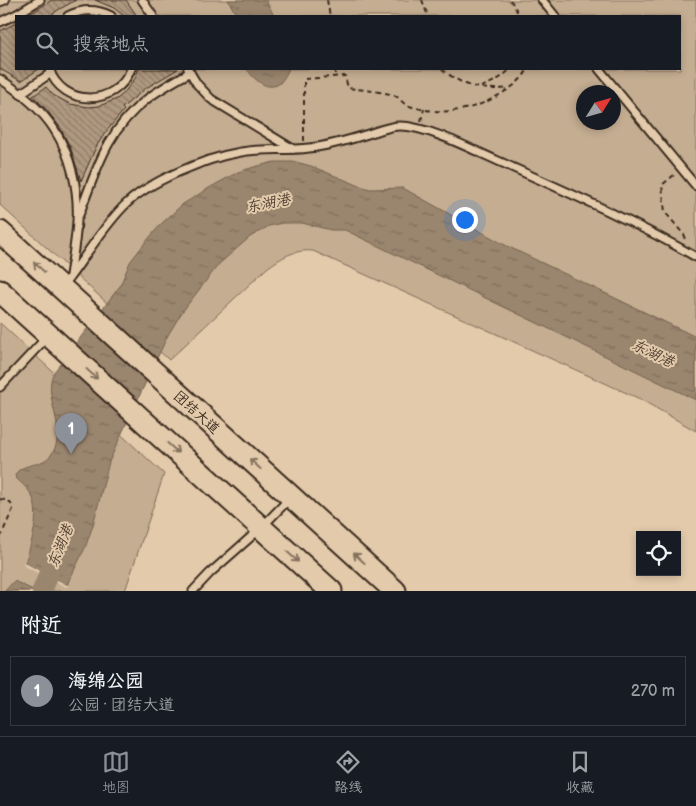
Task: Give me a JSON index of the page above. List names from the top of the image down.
{
  "streets": {
    "main road": ["团结大道"]
  },
  "water": ["东湖港"],
  "north": "top right",
  "page": {
    "search": "搜索地点",
    "pins": "1",
    "heading": "附近",
    "list": [
      {
        "mark": "1",
        "name": "海绵公园",
        "note": "公园 · 团结大道",
        "value": "270 m"
      }
    ],
    "nav": ["地图", "路线", "收藏"]
  }
}
